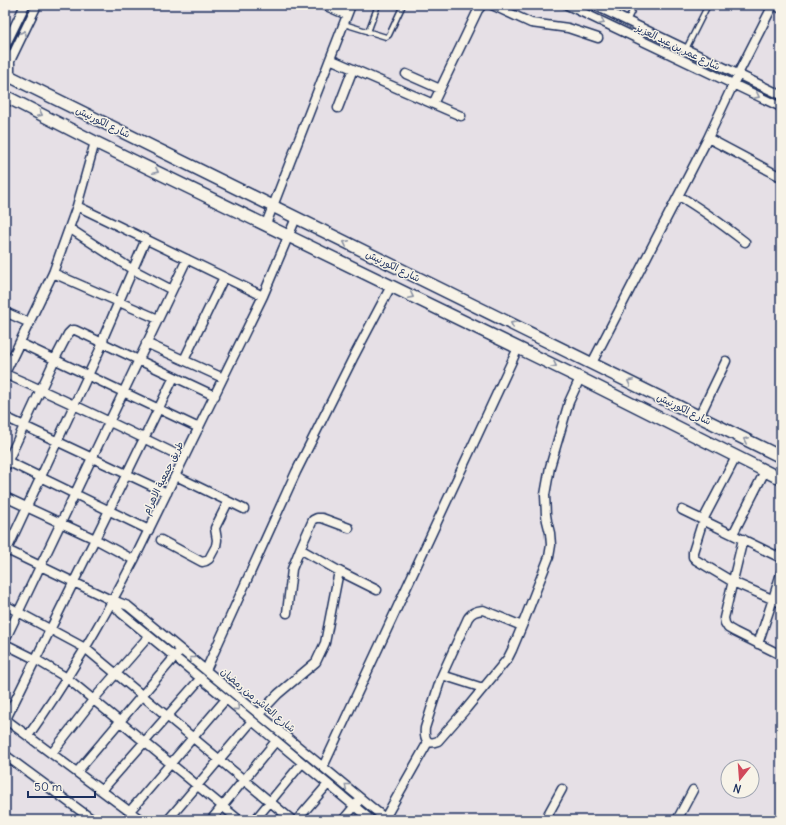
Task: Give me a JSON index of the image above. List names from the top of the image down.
{
  "streets": {
    "main road": ["شارع الكورنيش"],
    "street": ["شارع عمر بن عبد العزيز", "طريق جمعية الاهرام", "شارع العاشر من رمضان"]
  },
  "crossings": [
    ["شارع الكورنيش", "طريق جمعية الاهرام"],
    ["طريق جمعية الاهرام", "شارع العاشر من رمضان"]
  ],
  "scale_bar": "50 m",
  "north": "bottom"
}
